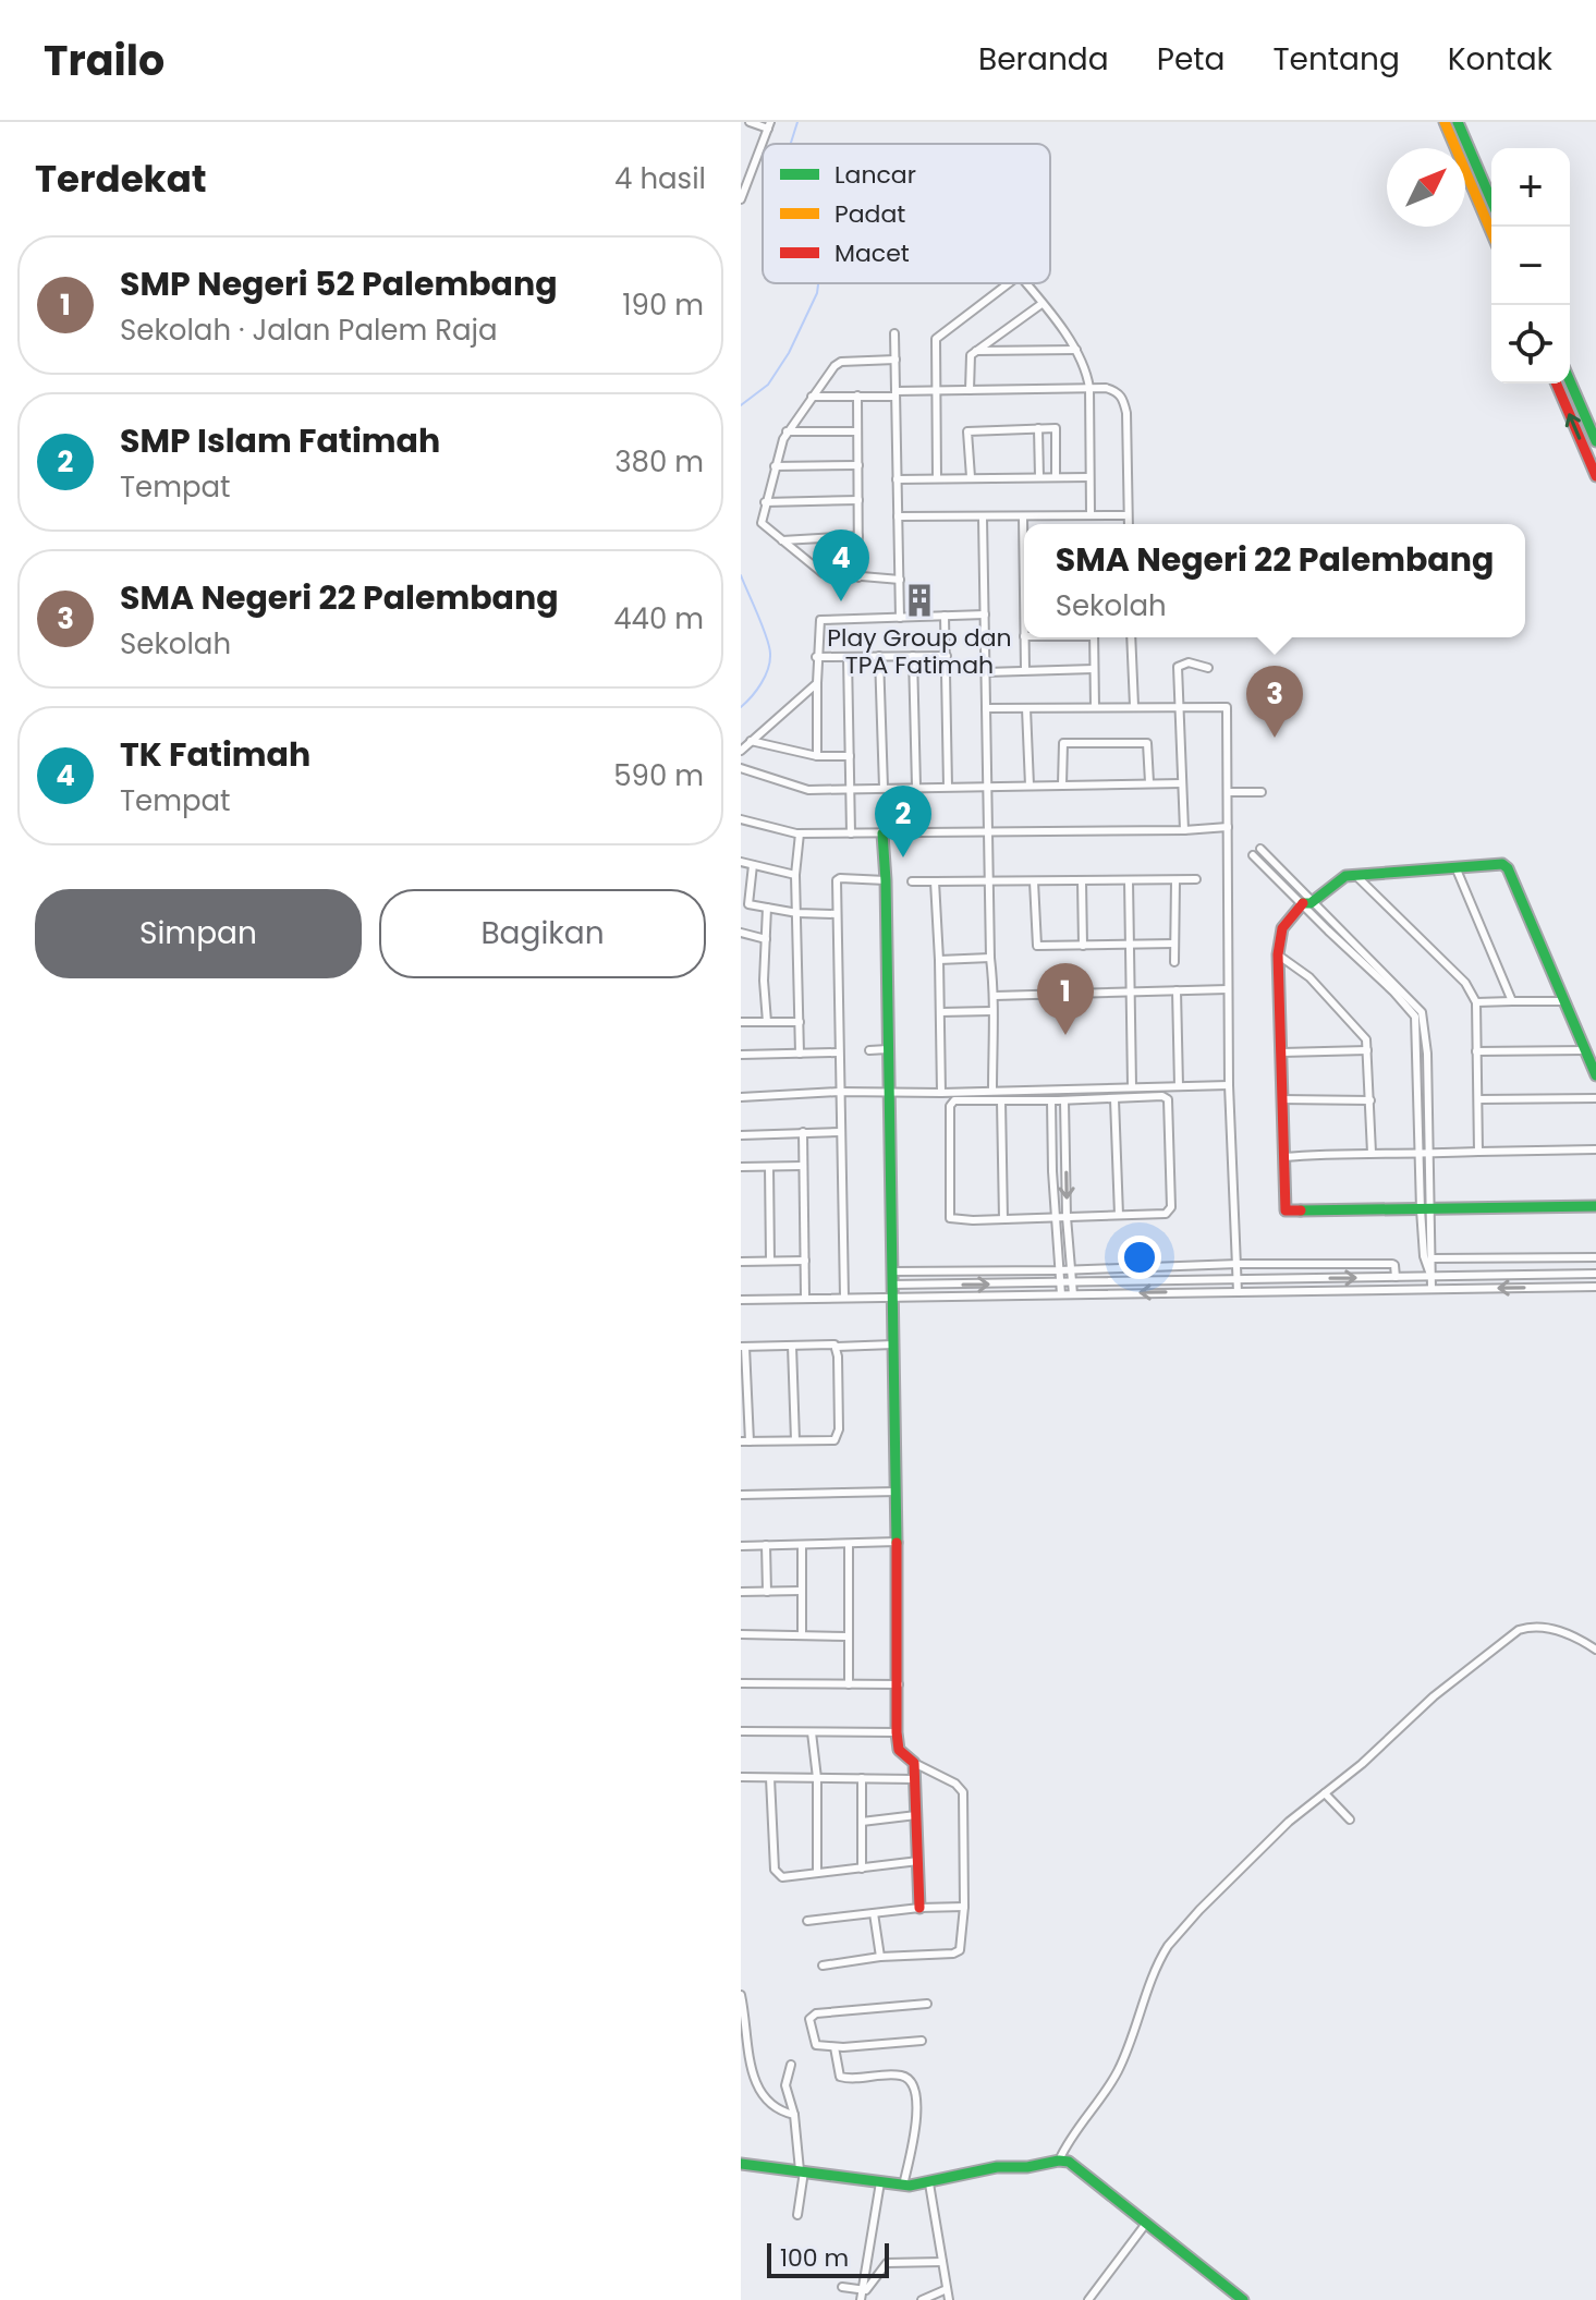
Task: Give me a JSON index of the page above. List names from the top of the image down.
{
  "places": {
    "building": ["Play Group dan TPA Fatimah"]
  },
  "legend": ["Lancar", "Padat", "Macet"],
  "scale_bar": "100 m",
  "north": "top right",
  "page": {
    "header": "Trailo",
    "nav": [
      "Beranda",
      "Peta",
      "Tentang",
      "Kontak"
    ],
    "heading": ["Terdekat", "4 hasil"],
    "map_buttons": ["+", "−"],
    "list": [
      {
        "mark": "1",
        "name": "SMP Negeri 52 Palembang",
        "note": "Sekolah · Jalan Palem Raja",
        "value": "190 m"
      },
      {
        "mark": "2",
        "name": "SMP Islam Fatimah",
        "note": "Tempat",
        "value": "380 m"
      },
      {
        "mark": "3",
        "name": "SMA Negeri 22 Palembang",
        "note": "Sekolah",
        "value": "440 m"
      },
      {
        "mark": "4",
        "name": "TK Fatimah",
        "note": "Tempat",
        "value": "590 m"
      }
    ],
    "popup": ["SMA Negeri 22 Palembang", "Sekolah"],
    "pins": [
      "4",
      "3",
      "2",
      "1"
    ],
    "buttons": ["Simpan", "Bagikan"],
    "scale": "100 m"
  }
}
